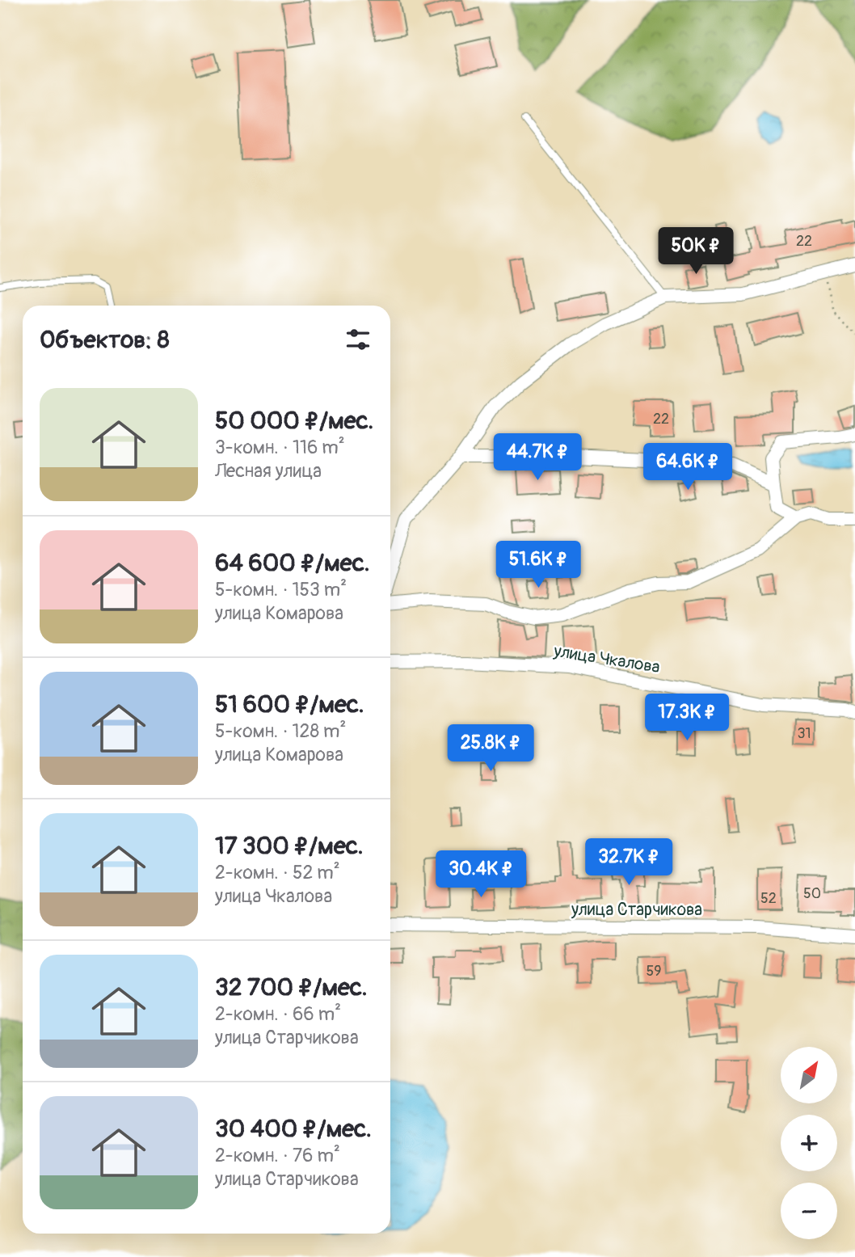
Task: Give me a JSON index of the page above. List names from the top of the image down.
{
  "streets": {
    "street": ["улица Чкалова", "улица Старчикова"]
  },
  "house_numbers": [
    "22",
    "22",
    "31",
    "50",
    "52",
    "59"
  ],
  "north": "top right",
  "page": {
    "price": [
      "50K ₽",
      "44.7K ₽",
      "64.6K ₽",
      "51.6K ₽",
      "17.3K ₽",
      "25.8K ₽",
      "32.7K ₽",
      "30.4K ₽"
    ],
    "heading": "Объектов: 8",
    "list": [
      {
        "name": "50 000 ₽/мес.",
        "note": "3-комн. · 116 m² · Лесная улица"
      },
      {
        "name": "64 600 ₽/мес.",
        "note": "5-комн. · 153 m² · улица Комарова"
      },
      {
        "name": "51 600 ₽/мес.",
        "note": "5-комн. · 128 m² · улица Комарова"
      },
      {
        "name": "17 300 ₽/мес.",
        "note": "2-комн. · 52 m² · улица Чкалова"
      },
      {
        "name": "32 700 ₽/мес.",
        "note": "2-комн. · 66 m² · улица Старчикова"
      },
      {
        "name": "30 400 ₽/мес.",
        "note": "2-комн. · 76 m² · улица Старчикова"
      }
    ],
    "map_buttons": ["+", "−"]
  }
}
